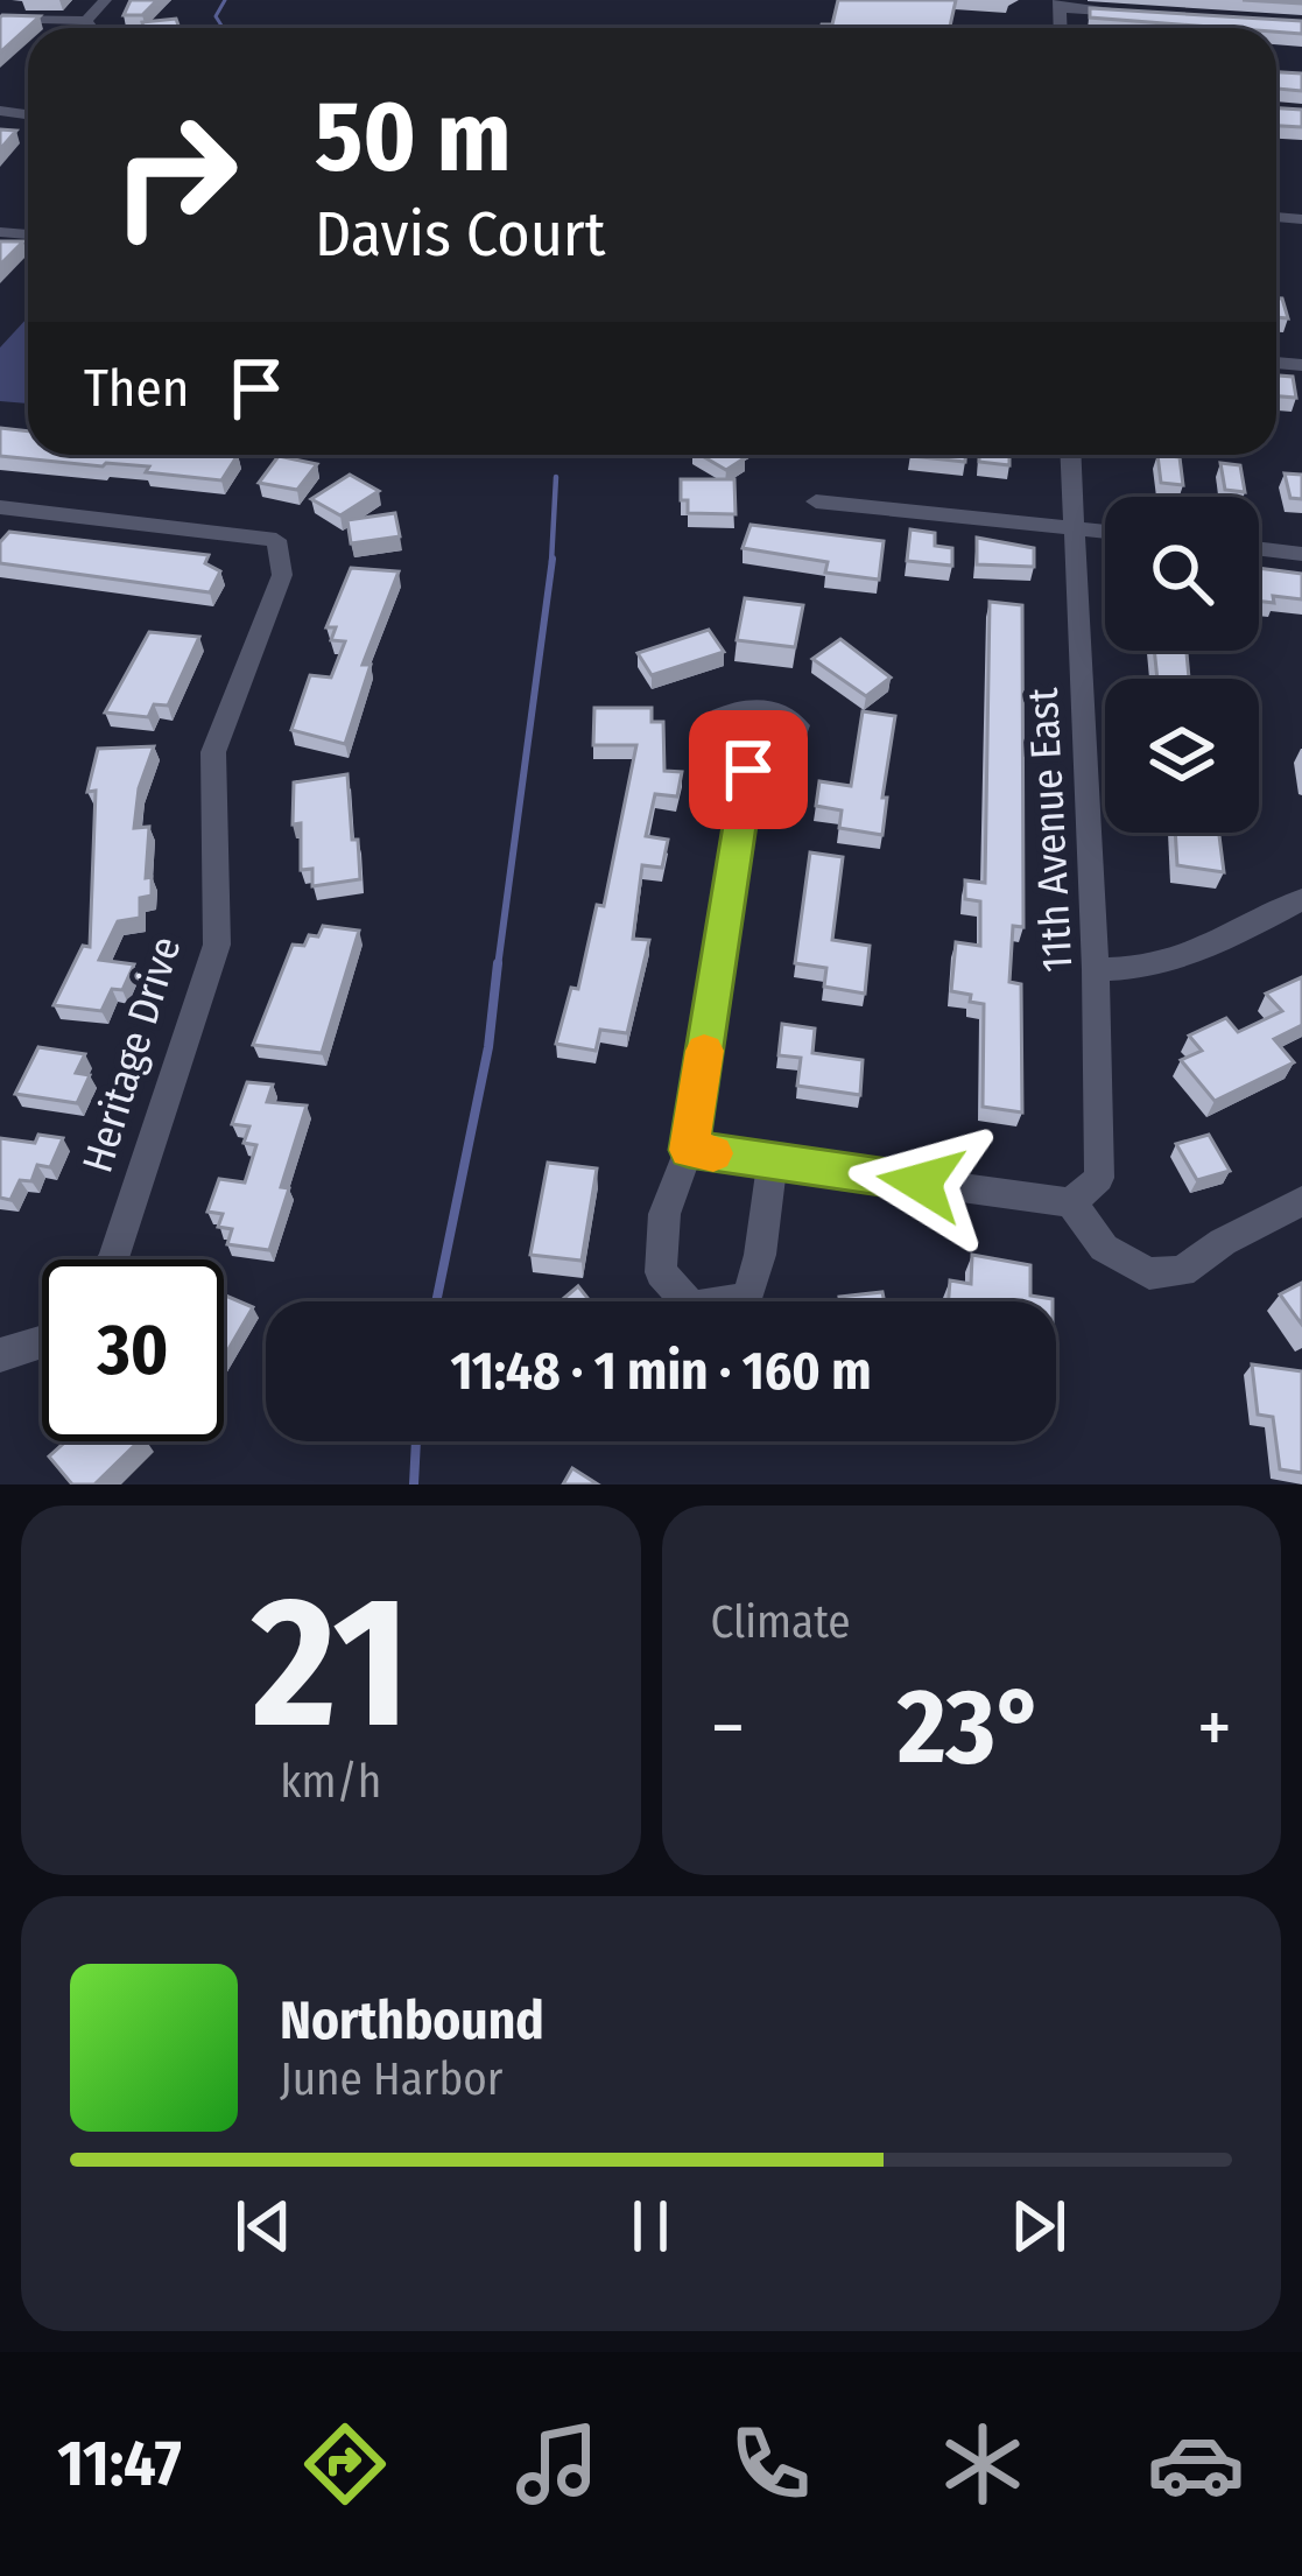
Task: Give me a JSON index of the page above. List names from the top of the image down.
{
  "streets": {
    "street": ["11th Avenue East", "Heritage Drive"]
  },
  "page": {
    "turn": ["50 m", "Davis Court"],
    "then": "Then",
    "limit": "30",
    "trip": "11:48 · 1 min · 160 m",
    "tile": [
      ["21", "km/h"],
      "Climate"
    ],
    "heat": ["−", "23°", "+"],
    "song": ["Northbound", "June Harbor"],
    "tabs": "11:47"
  }
}
